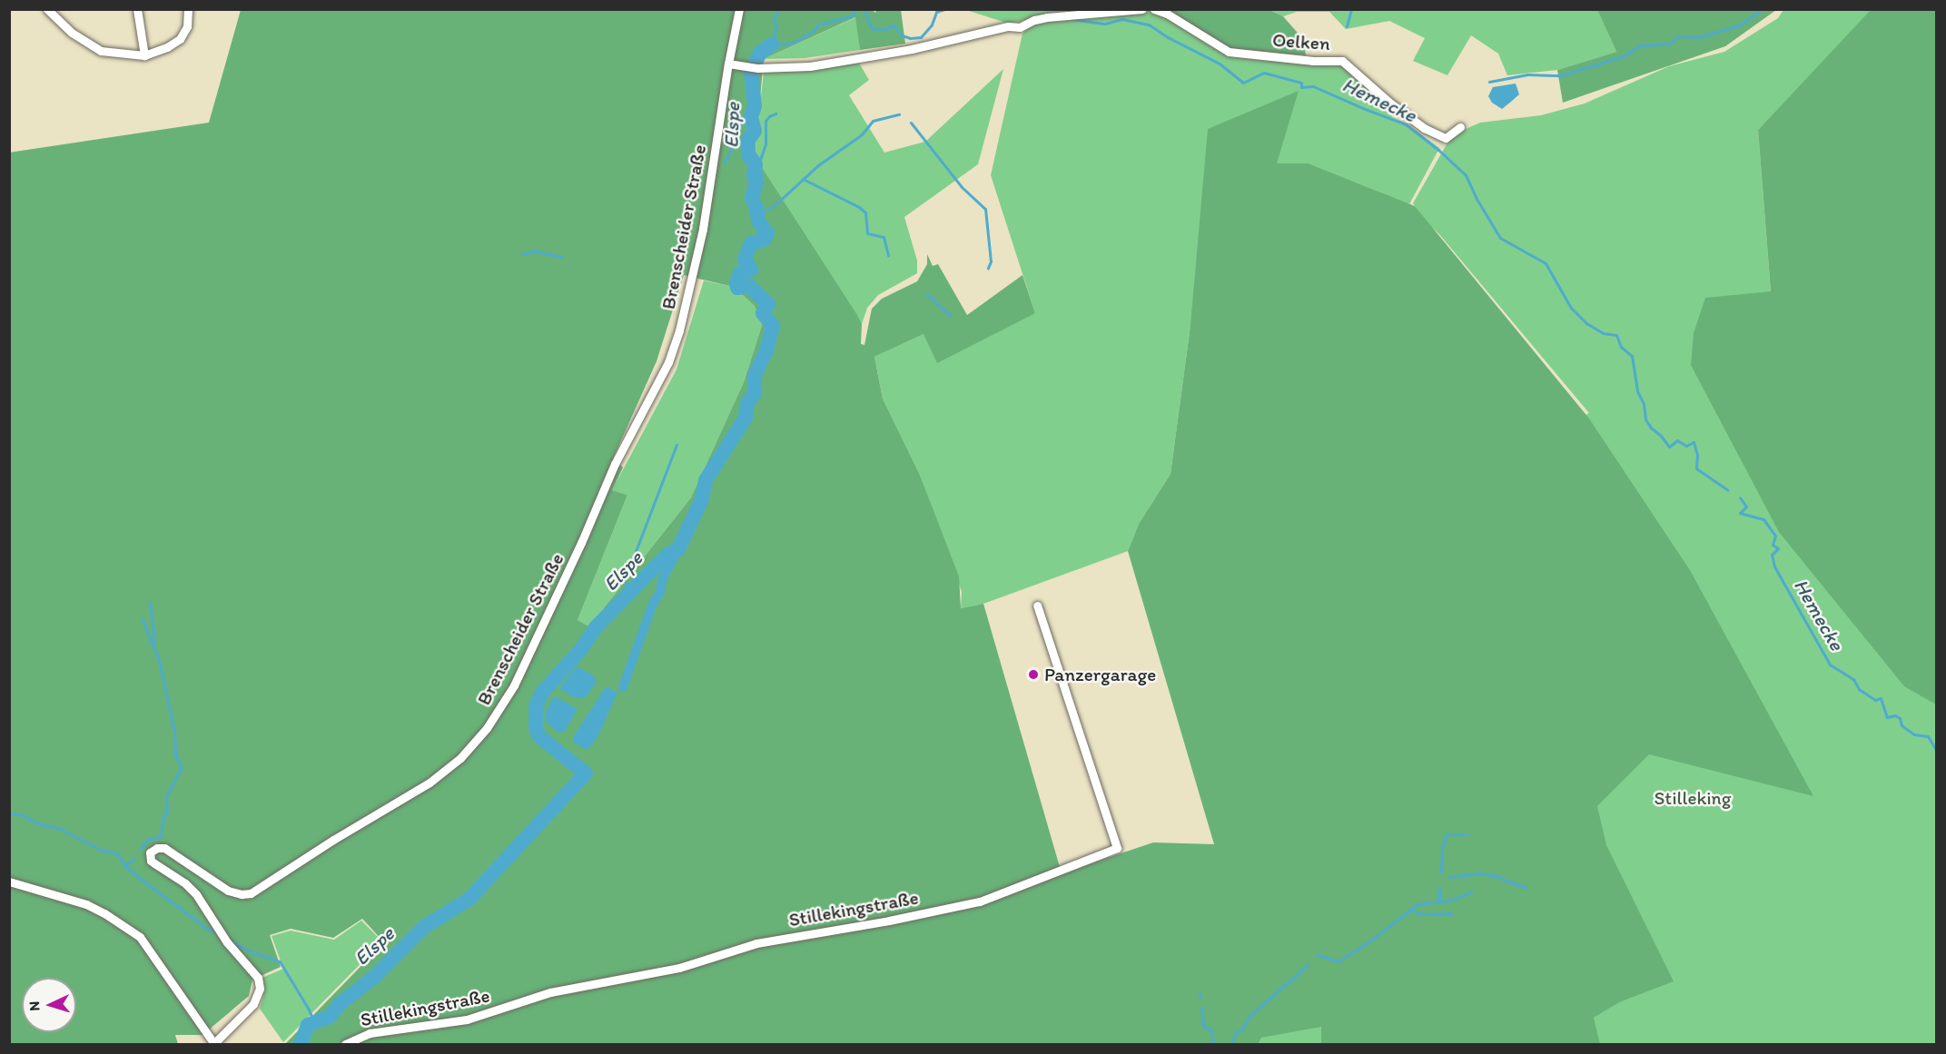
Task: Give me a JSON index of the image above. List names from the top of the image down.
{
  "streets": {
    "street": ["Oelken", "Brenscheider Straße", "Stillekingstraße"]
  },
  "water": ["Hemecke", "Elspe"],
  "parks": ["Stilleking"],
  "places": ["Panzergarage"],
  "north": "left"
}
